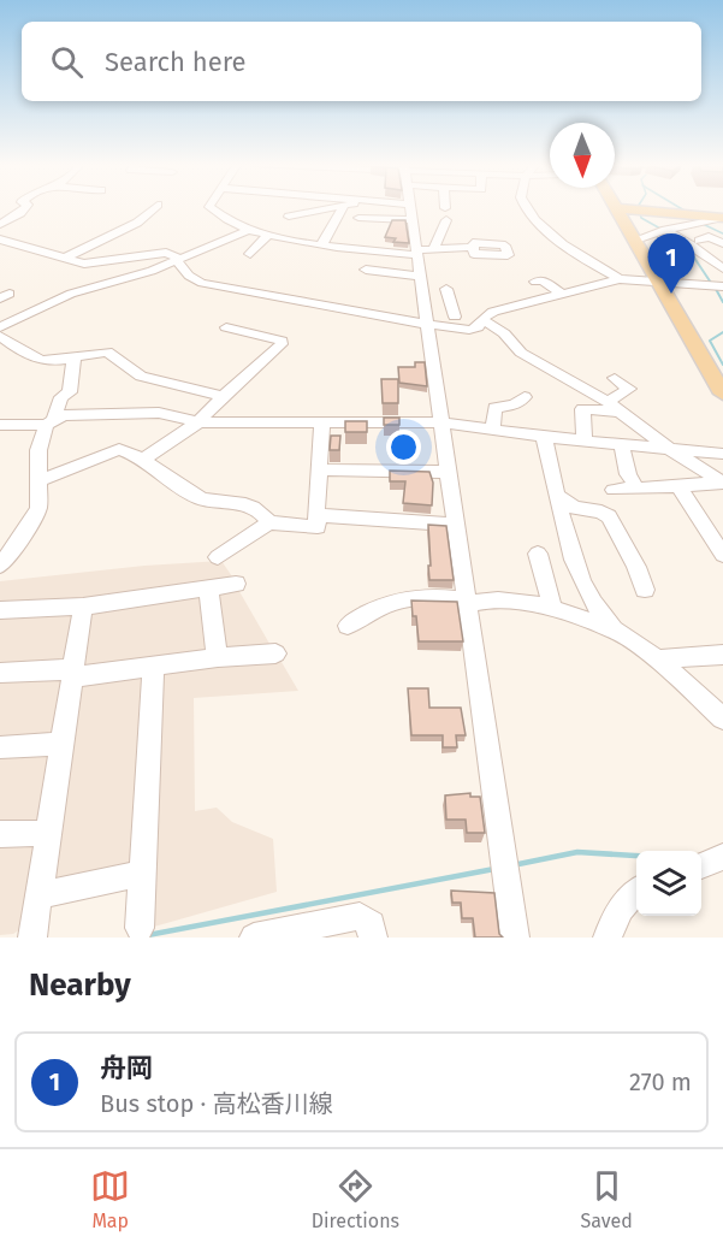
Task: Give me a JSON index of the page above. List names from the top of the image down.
{
  "north": "bottom",
  "page": {
    "search": "Search here",
    "pins": "1",
    "heading": "Nearby",
    "list": [
      {
        "mark": "1",
        "name": "舟岡",
        "note": "Bus stop · 高松香川線",
        "value": "270 m"
      }
    ],
    "nav": ["Map", "Directions", "Saved"]
  }
}
